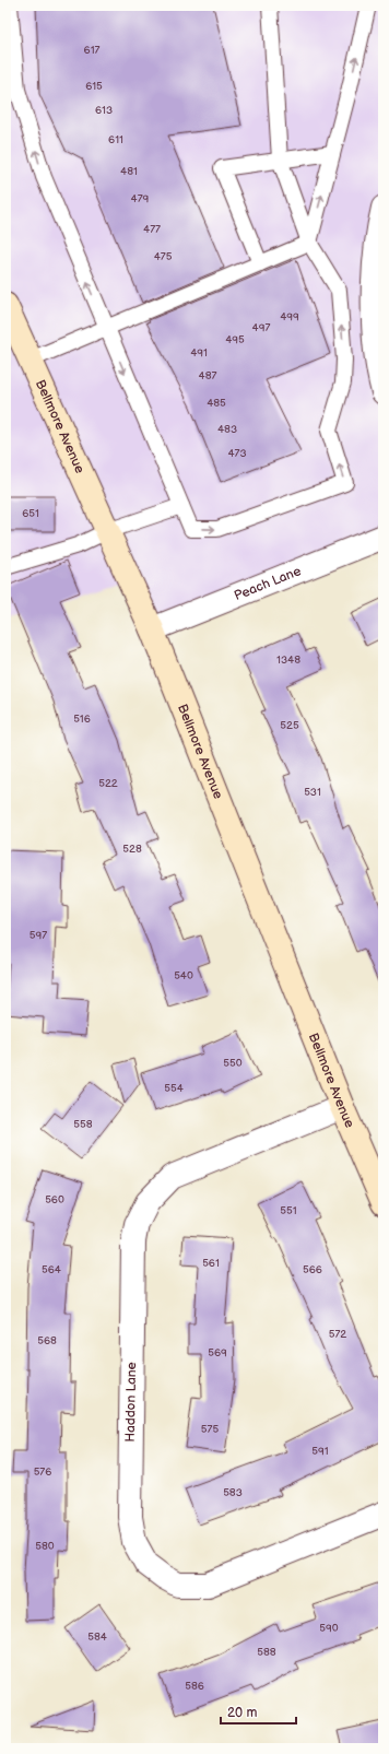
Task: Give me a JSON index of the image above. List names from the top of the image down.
{
  "streets": {
    "main road": ["Bellmore Avenue"],
    "street": ["Peach Lane", "Haddon Lane"]
  },
  "crossings": [
    ["Bellmore Avenue", "Peach Lane"],
    ["Bellmore Avenue", "Haddon Lane"]
  ],
  "house_numbers": [
    "617",
    "615",
    "613",
    "611",
    "481",
    "479",
    "477",
    "475",
    "499",
    "497",
    "495",
    "491",
    "487",
    "485",
    "483",
    "473",
    "651",
    "1348",
    "516",
    "525",
    "522",
    "531",
    "528",
    "597",
    "540",
    "550",
    "554",
    "558",
    "560",
    "551",
    "561",
    "564",
    "566",
    "572",
    "568",
    "569",
    "575",
    "591",
    "576",
    "583",
    "580",
    "590",
    "584",
    "588",
    "586"
  ],
  "scale_bar": "20 m"
}
